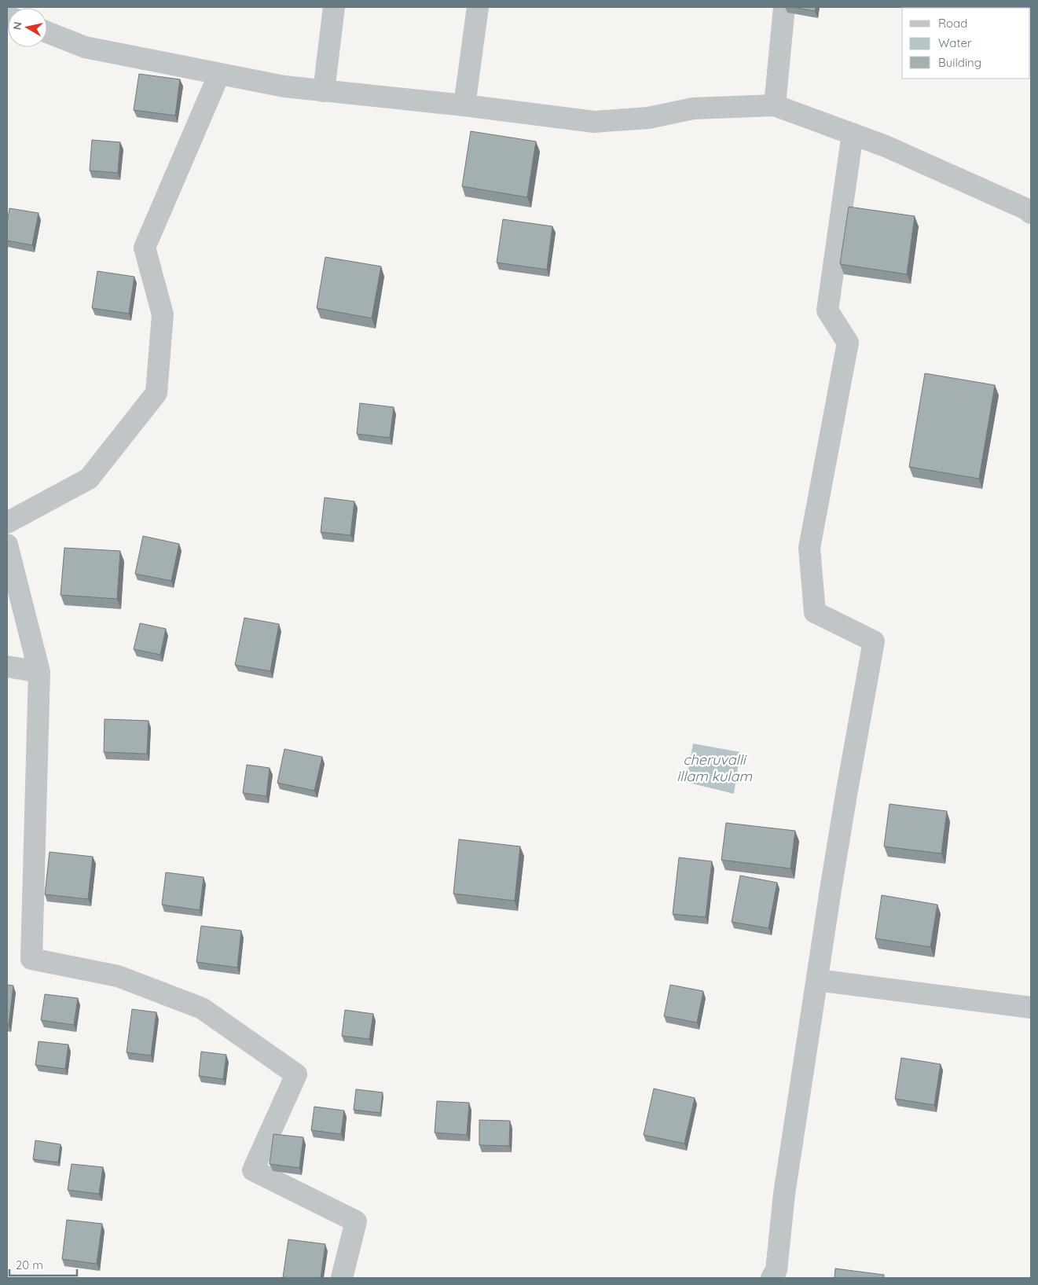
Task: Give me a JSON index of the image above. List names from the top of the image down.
{
  "water": ["cheruvalli illam kulam"],
  "legend": ["Road", "Water", "Building"],
  "scale_bar": "20 m",
  "north": "left"
}
